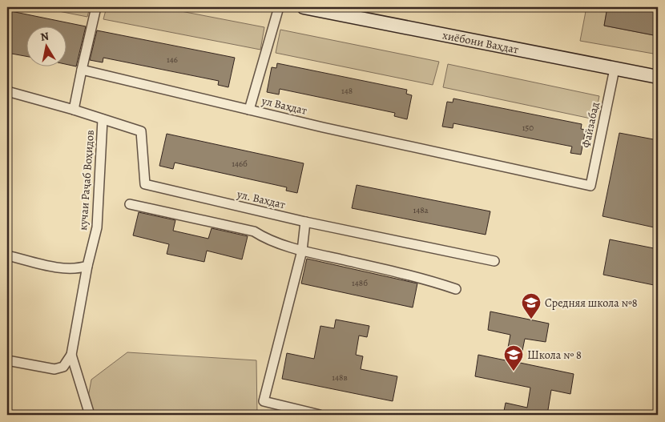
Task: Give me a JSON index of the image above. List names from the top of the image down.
{
  "streets": {
    "main road": ["хиёбони Ваҳдат"],
    "street": [
      "ул Ваҳдат",
      "Файзабад",
      "кучаи Раҷаб Воҳидов",
      "ул. Вахдат"
    ]
  },
  "crossings": [
    ["хиёбони Ваҳдат", "Файзабад"],
    ["ул Ваҳдат", "Файзабад"],
    ["кучаи Раҷаб Воҳидов", "ул. Вахдат"]
  ],
  "places": {
    "school or university": ["Средняя школа №8", "Школа № 8"]
  },
  "house_numbers": [
    "146",
    "148",
    "150",
    "146б",
    "148а",
    "148б",
    "148в"
  ],
  "north": "top"
}
